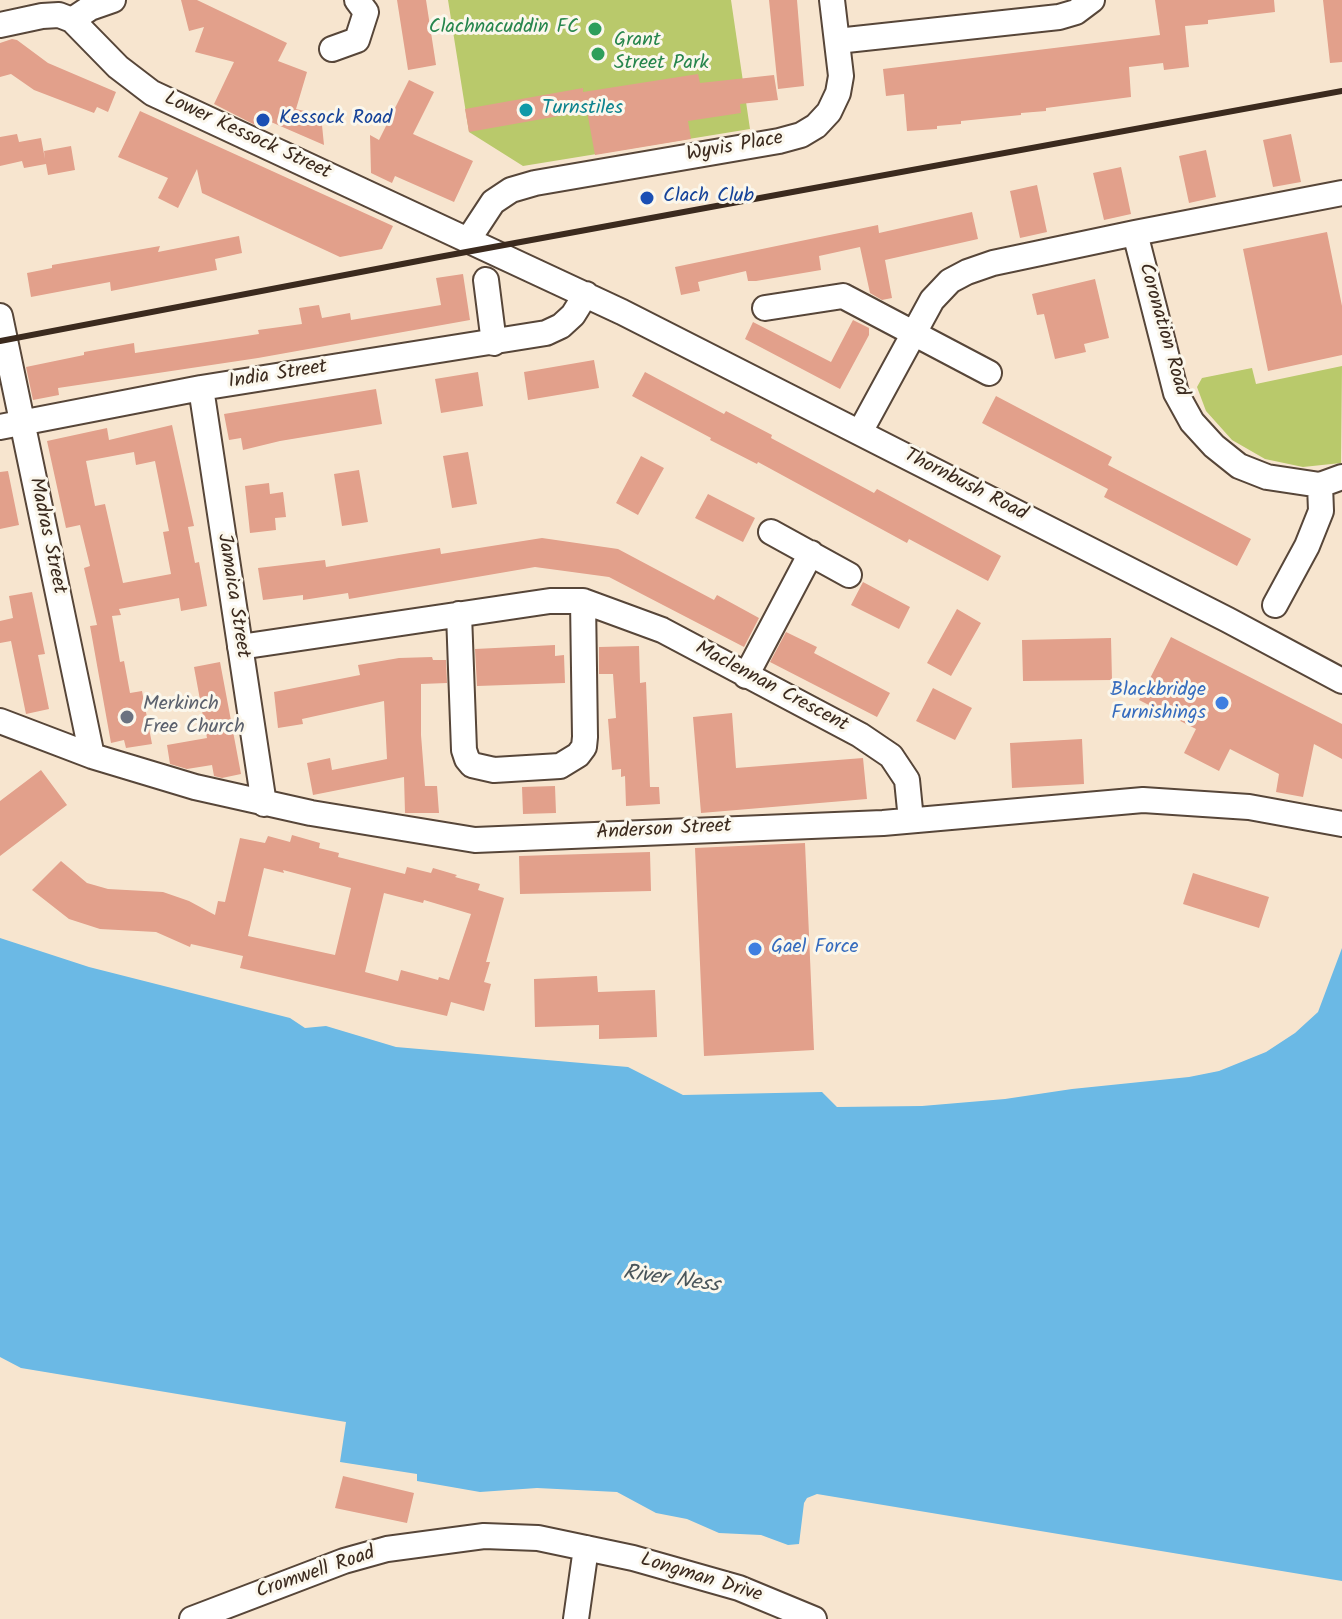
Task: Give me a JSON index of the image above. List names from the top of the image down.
{
  "streets": {
    "street": [
      "Lower Kessock Street",
      "Wyvis Place",
      "Coronation Road",
      "India Street",
      "Thornbush Road",
      "Madras Street",
      "Jamaica Street",
      "Maclennan Crescent",
      "Anderson Street",
      "Cromwell Road",
      "Longman Drive"
    ]
  },
  "crossings": [
    ["Lower Kessock Street", "Thornbush Road"],
    ["Wyvis Place", "Thornbush Road"],
    ["India Street", "Madras Street"],
    ["India Street", "Jamaica Street"],
    ["Madras Street", "Anderson Street"],
    ["Jamaica Street", "Maclennan Crescent"],
    ["Jamaica Street", "Anderson Street"],
    ["Maclennan Crescent", "Anderson Street"],
    ["Cromwell Road", "Longman Drive"]
  ],
  "water": ["River Ness"],
  "places": [
    "Clachnacuddin FC",
    "Grant Street Park",
    "Turnstiles",
    "Kessock Road",
    "Clach Club",
    "Blackbridge Furnishings",
    "Merkinch Free Church",
    "Gael Force"
  ]
}
